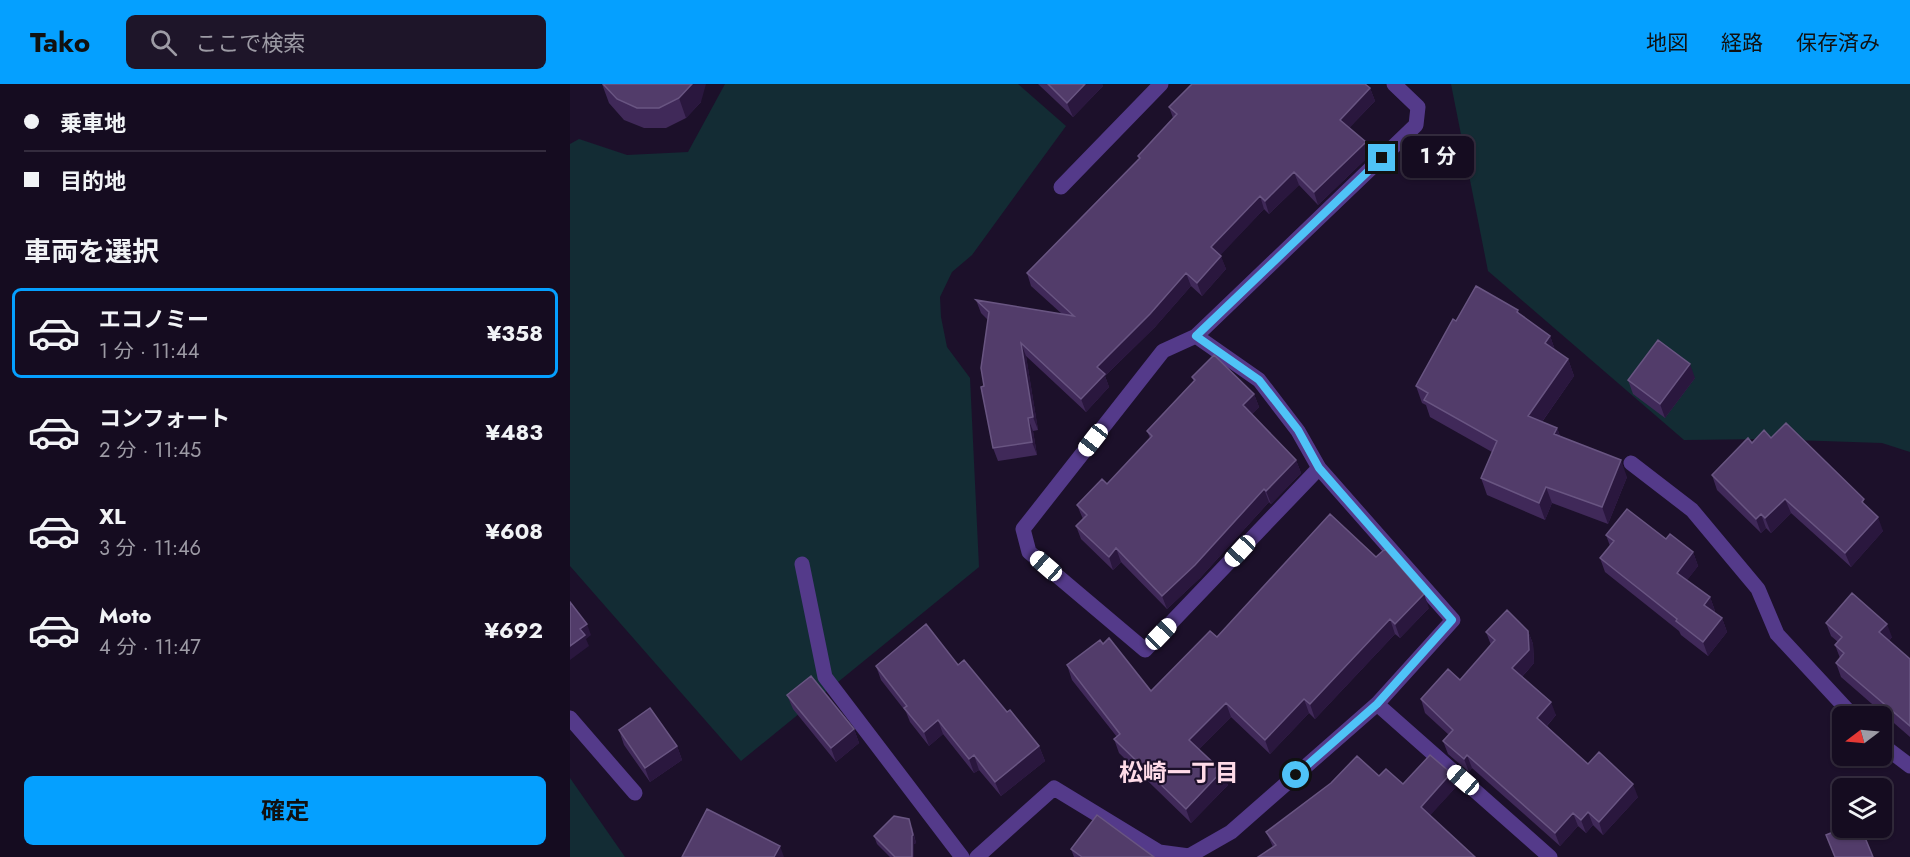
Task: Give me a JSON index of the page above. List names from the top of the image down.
{
  "districts": ["松崎一丁目"],
  "north": "left",
  "page": {
    "header": "Tako",
    "search": "ここで検索",
    "nav": ["地図", "経路", "保存済み"],
    "banner": ["乗車地", "目的地"],
    "bubble": "1 分",
    "heading": "車両を選択",
    "list": [
      {
        "name": "エコノミー",
        "note": "1 分 · 11:44",
        "value": "¥358"
      },
      {
        "name": "コンフォート",
        "note": "2 分 · 11:45",
        "value": "¥483"
      },
      {
        "name": "XL",
        "note": "3 分 · 11:46",
        "value": "¥608"
      },
      {
        "name": "Moto",
        "note": "4 分 · 11:47",
        "value": "¥692"
      }
    ],
    "buttons": "確定"
  }
}
